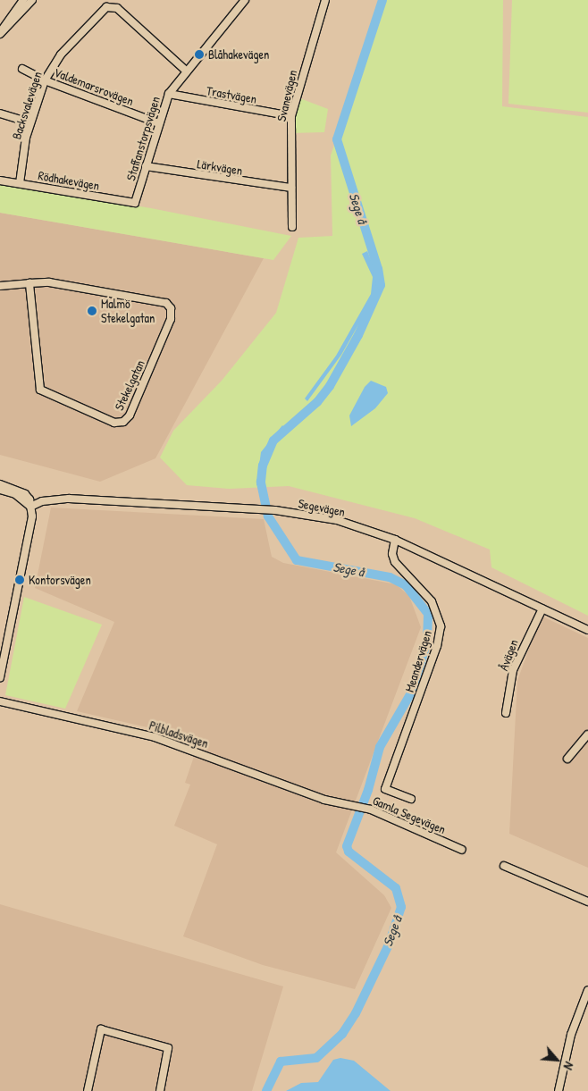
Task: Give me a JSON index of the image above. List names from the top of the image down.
{
  "streets": {
    "street": [
      "Valdemarsrovägen",
      "Trastvägen",
      "Svanevägen",
      "Backsvalevägen",
      "Staffanstorpsvägen",
      "Lärkvägen",
      "Rödhakevägen",
      "Stekelgatan",
      "Segevägen",
      "Åvägen",
      "Meandervägen",
      "Pilbladsvägen",
      "Gamla Segevägen"
    ]
  },
  "crossings": [
    ["Valdemarsrovägen", "Backsvalevägen"],
    ["Valdemarsrovägen", "Staffanstorpsvägen"],
    ["Trastvägen", "Svanevägen"],
    ["Trastvägen", "Staffanstorpsvägen"],
    ["Svanevägen", "Lärkvägen"],
    ["Backsvalevägen", "Staffanstorpsvägen"],
    ["Backsvalevägen", "Rödhakevägen"],
    ["Staffanstorpsvägen", "Lärkvägen"],
    ["Staffanstorpsvägen", "Rödhakevägen"],
    ["Segevägen", "Åvägen"],
    ["Segevägen", "Meandervägen"],
    ["Pilbladsvägen", "Gamla Segevägen"]
  ],
  "water": ["Sege å"],
  "places": ["Blåhakevägen", "Malmö Stekelgatan", "Kontorsvägen"],
  "north": "bottom right"
}
